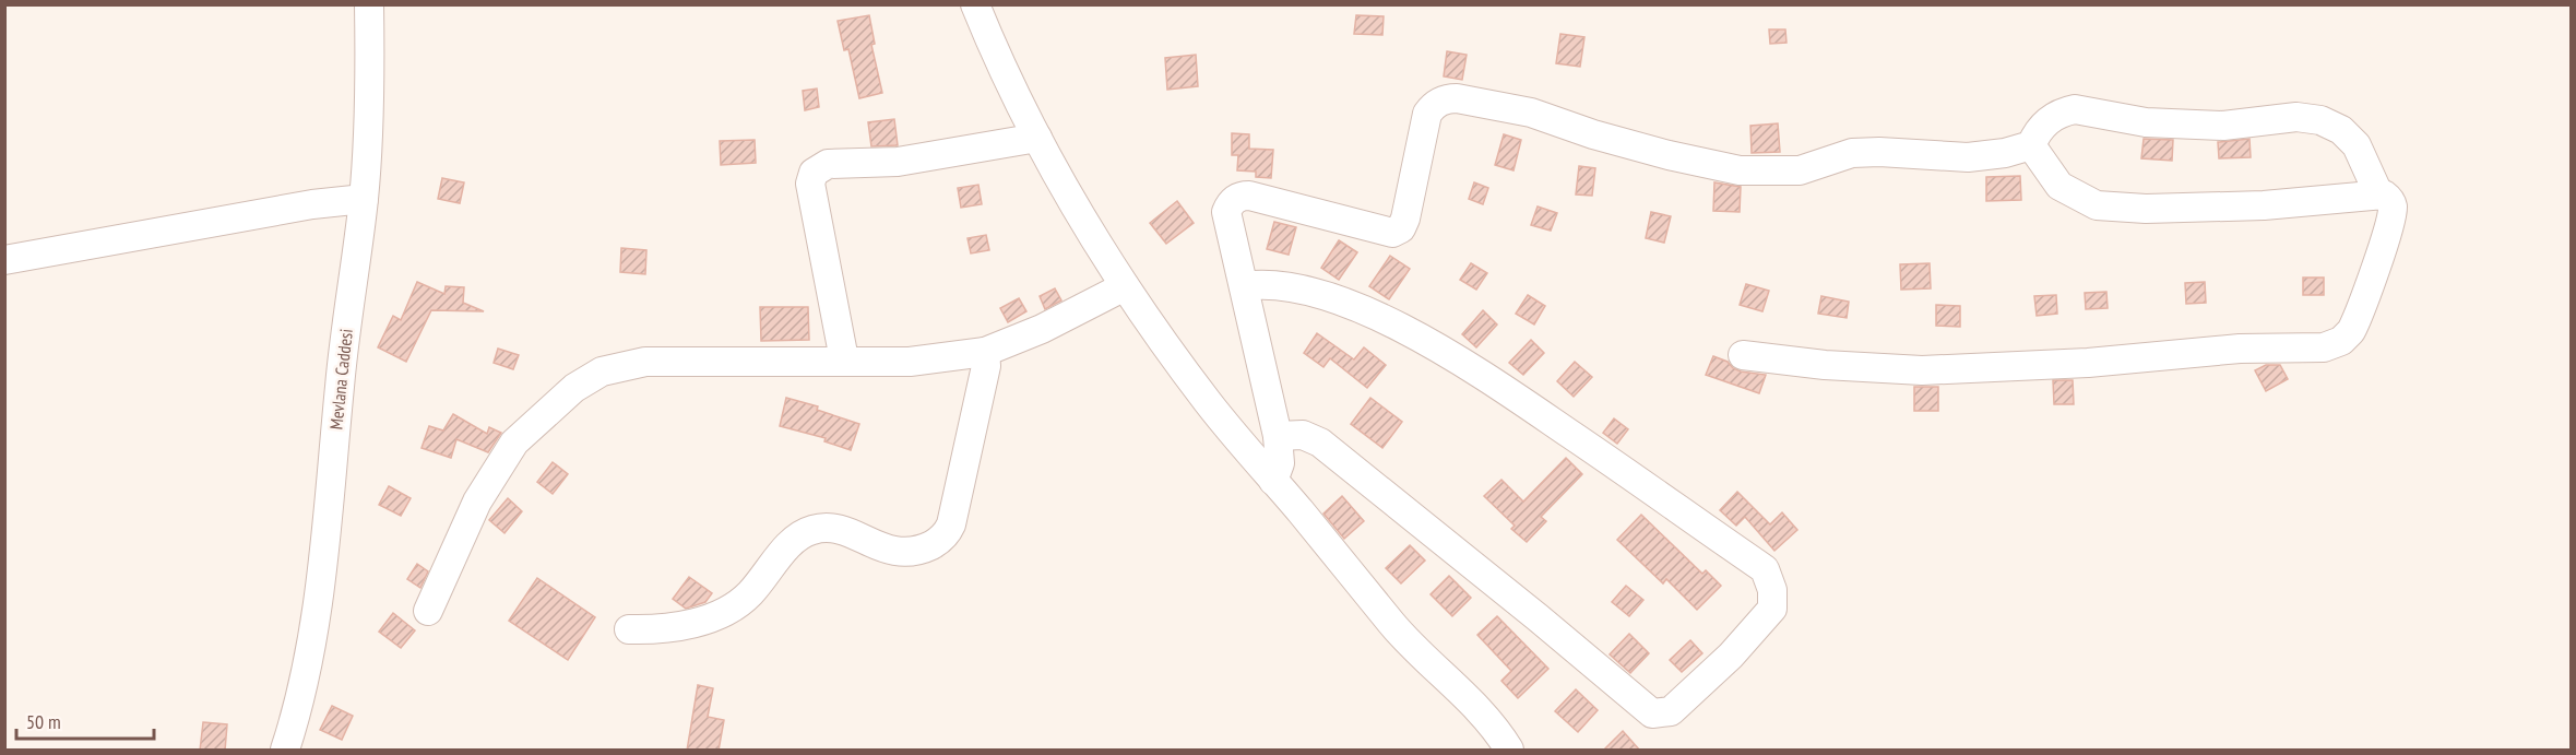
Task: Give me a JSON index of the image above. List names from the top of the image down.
{
  "streets": {
    "street": ["Mevlana Caddesi"]
  },
  "scale_bar": "50 m"
}
